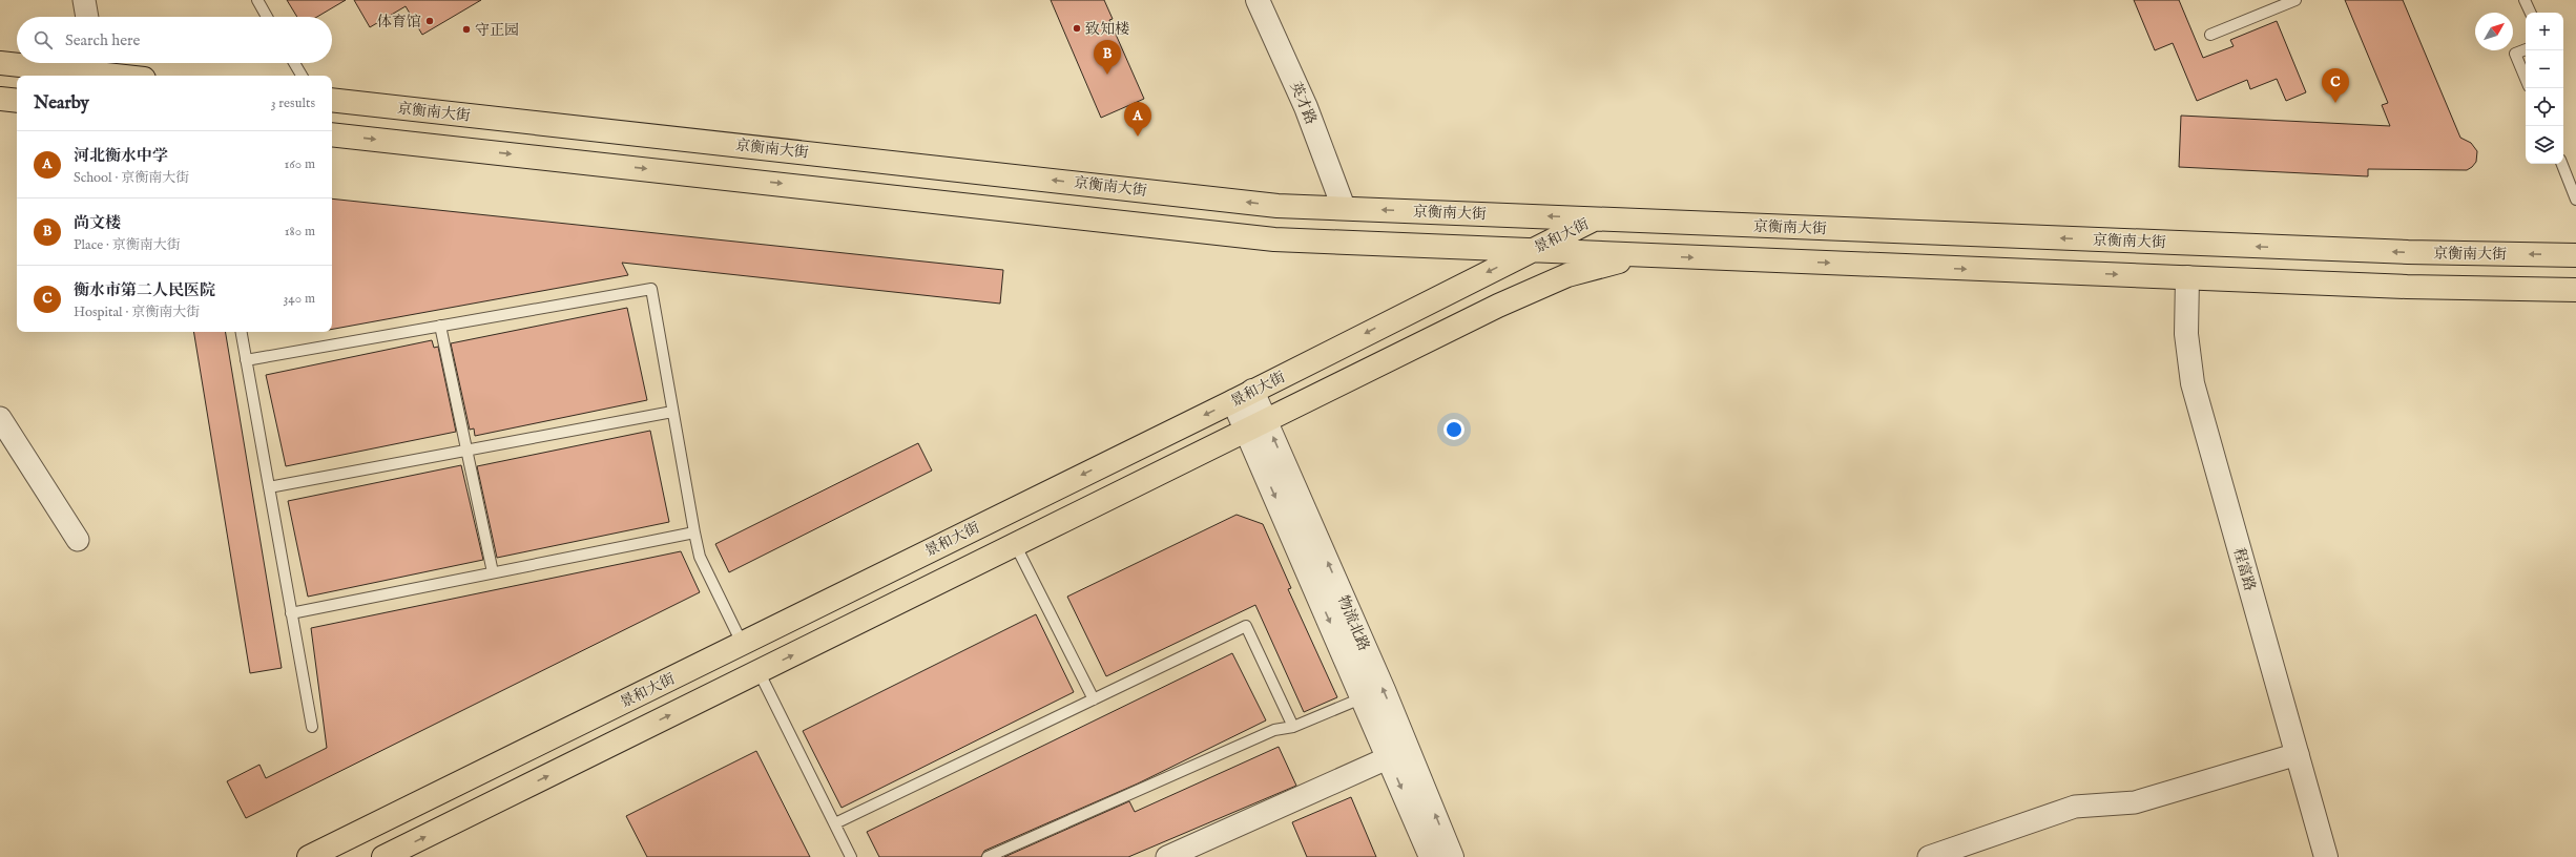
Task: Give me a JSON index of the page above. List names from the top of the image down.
{
  "streets": {
    "main road": ["京衡南大街", "景和大街"],
    "street": ["英才路", "程富路", "物流北路"]
  },
  "crossings": [
    ["英才路", "京衡南大街"],
    ["京衡南大街", "景和大街"],
    ["景和大街", "物流北路"]
  ],
  "places": ["体育馆", "致知楼", "守正园"],
  "north": "top right",
  "page": {
    "map_buttons": ["+", "−"],
    "search": "Search here",
    "pins": ["B", "C", "A"],
    "heading": ["Nearby", "3 results"],
    "list": [
      {
        "mark": "A",
        "name": "河北衡水中学",
        "note": "School · 京衡南大街",
        "value": "160 m"
      },
      {
        "mark": "B",
        "name": "尚文楼",
        "note": "Place · 京衡南大街",
        "value": "180 m"
      },
      {
        "mark": "C",
        "name": "衡水市第二人民医院",
        "note": "Hospital · 京衡南大街",
        "value": "340 m"
      }
    ]
  }
}
